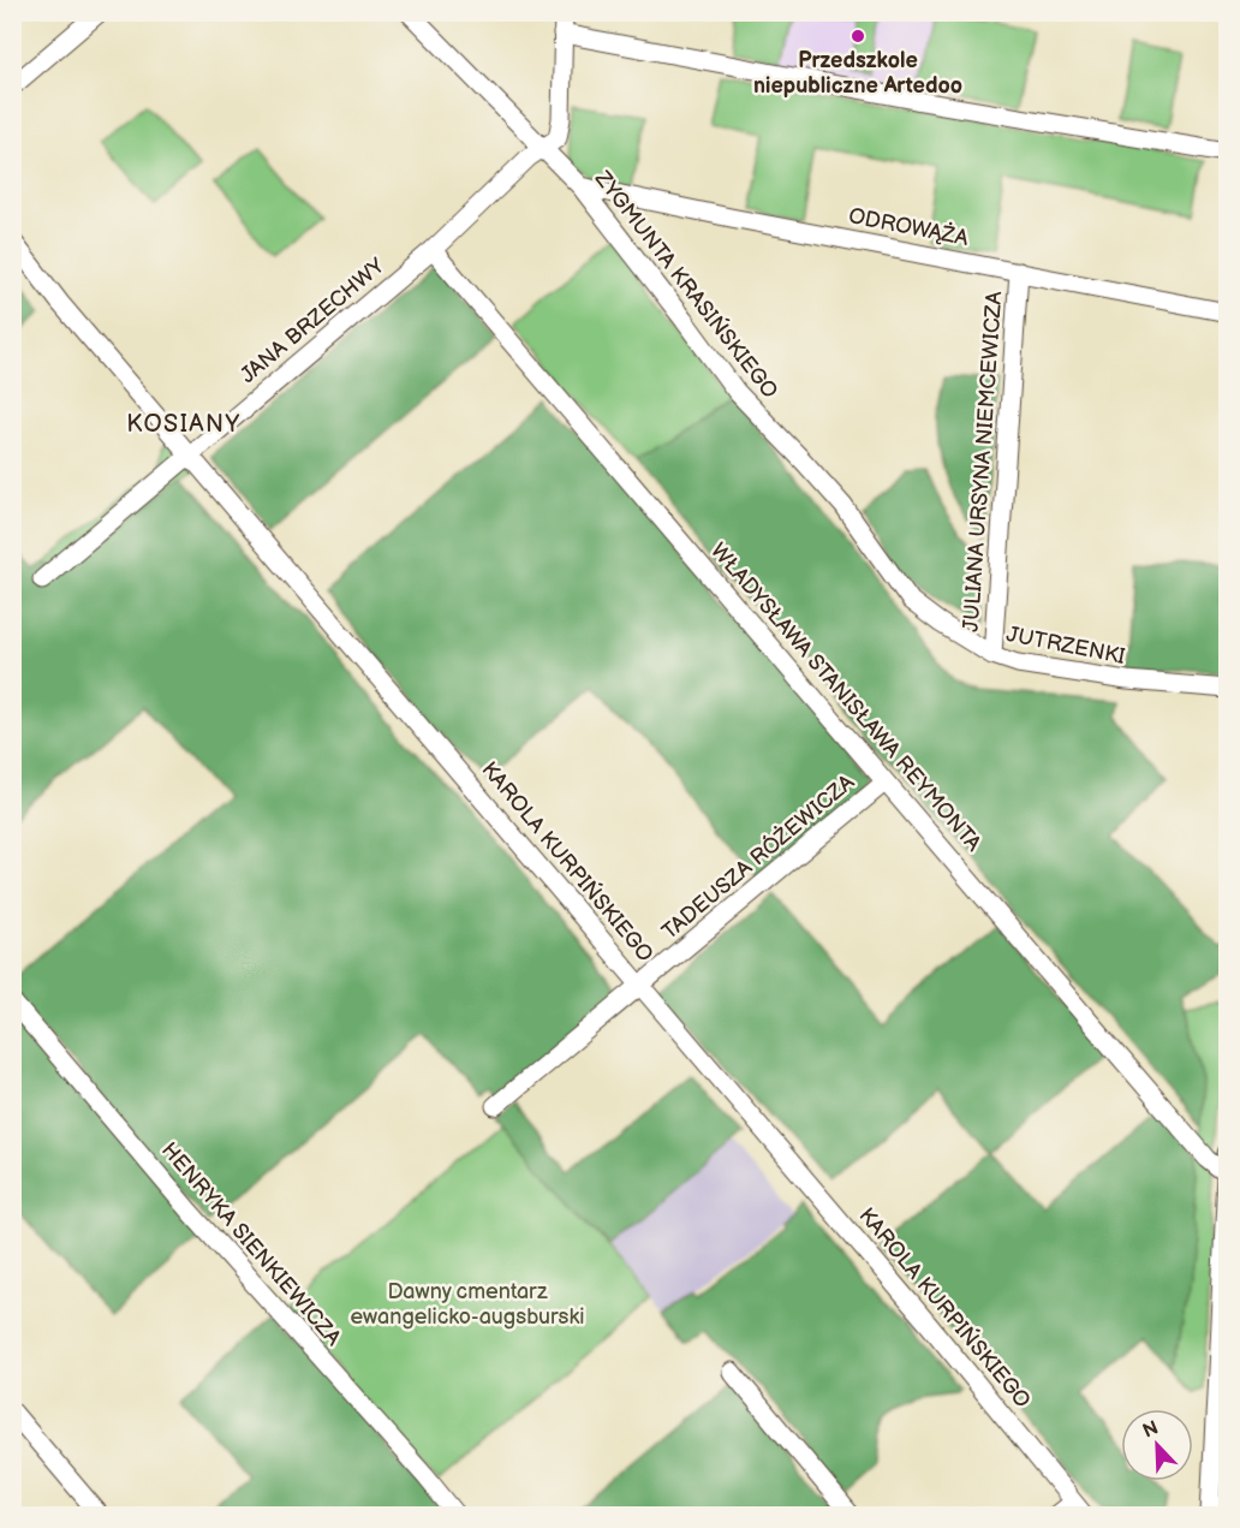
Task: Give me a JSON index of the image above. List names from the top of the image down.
{
  "streets": {
    "street": [
      "ODROWĄŻA",
      "ZYGMUNTA KRASIŃSKIEGO",
      "JANA BRZECHWY",
      "JULIANA URSYNA NIEMCEWICZA",
      "JUTRZENKI",
      "WŁADYSŁAWA STANISŁAWA REYMONTA",
      "TADEUSZA RÓŻEWICZA",
      "KAROLA KURPIŃSKIEGO",
      "HENRYKA SIENKIEWICZA"
    ]
  },
  "crossings": [
    ["ODROWĄŻA", "ZYGMUNTA KRASIŃSKIEGO"],
    ["ODROWĄŻA", "JULIANA URSYNA NIEMCEWICZA"],
    ["ZYGMUNTA KRASIŃSKIEGO", "JANA BRZECHWY"],
    ["ZYGMUNTA KRASIŃSKIEGO", "JUTRZENKI"],
    ["JANA BRZECHWY", "WŁADYSŁAWA STANISŁAWA REYMONTA"],
    ["JANA BRZECHWY", "KAROLA KURPIŃSKIEGO"],
    ["JULIANA URSYNA NIEMCEWICZA", "JUTRZENKI"],
    ["WŁADYSŁAWA STANISŁAWA REYMONTA", "TADEUSZA RÓŻEWICZA"],
    ["TADEUSZA RÓŻEWICZA", "KAROLA KURPIŃSKIEGO"]
  ],
  "districts": ["KOSIANY"],
  "parks": ["Dawny cmentarz ewangelicko-augsburski"],
  "places": ["Przedszkole niepubliczne Artedoo"],
  "north": "top left"
}
